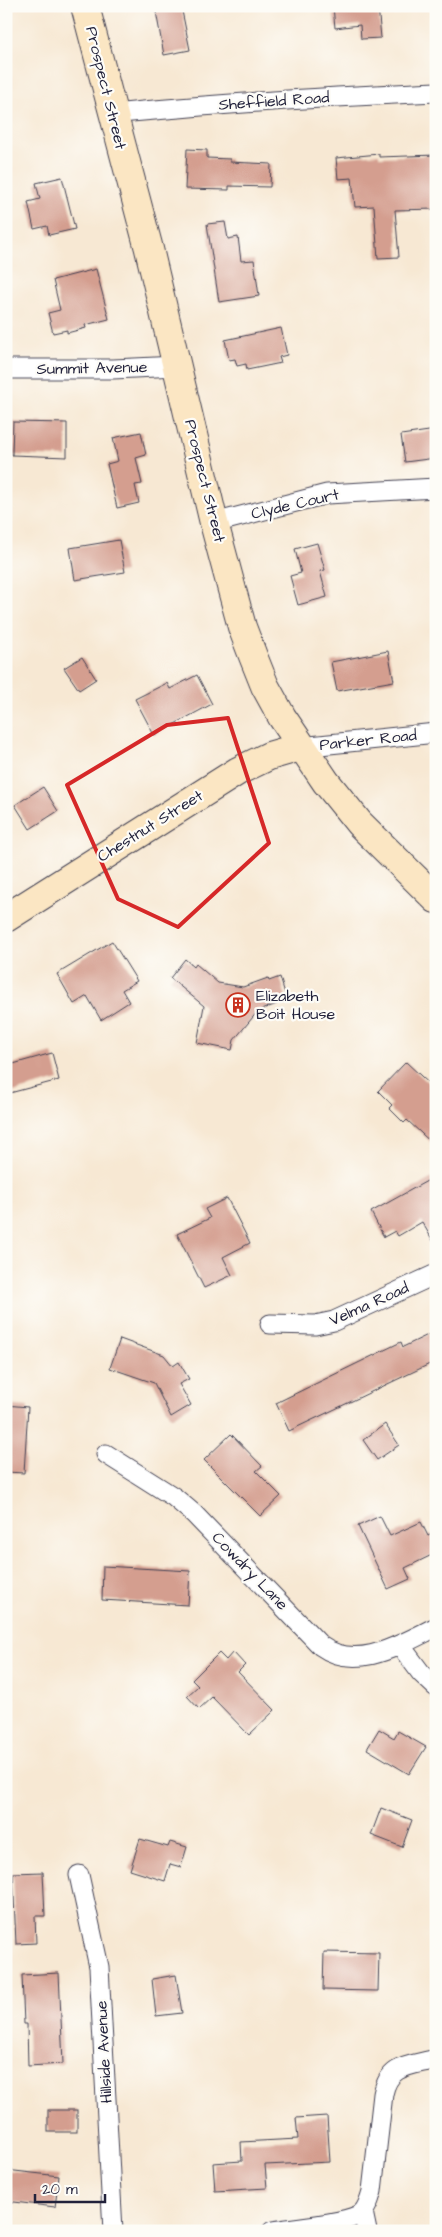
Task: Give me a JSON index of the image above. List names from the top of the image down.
{
  "streets": {
    "main road": ["Prospect Street", "Chestnut Street"],
    "street": [
      "Sheffield Road",
      "Summit Avenue",
      "Clyde Court",
      "Parker Road",
      "Velma Road",
      "Cowdry Lane",
      "Hillside Avenue"
    ]
  },
  "crossings": [
    ["Prospect Street", "Sheffield Road"],
    ["Prospect Street", "Summit Avenue"],
    ["Prospect Street", "Clyde Court"],
    ["Prospect Street", "Parker Road"],
    ["Prospect Street", "Chestnut Street"],
    ["Parker Road", "Chestnut Street"]
  ],
  "places": {
    "building": ["Elizabeth Boit House"]
  },
  "scale_bar": "20 m"
}
